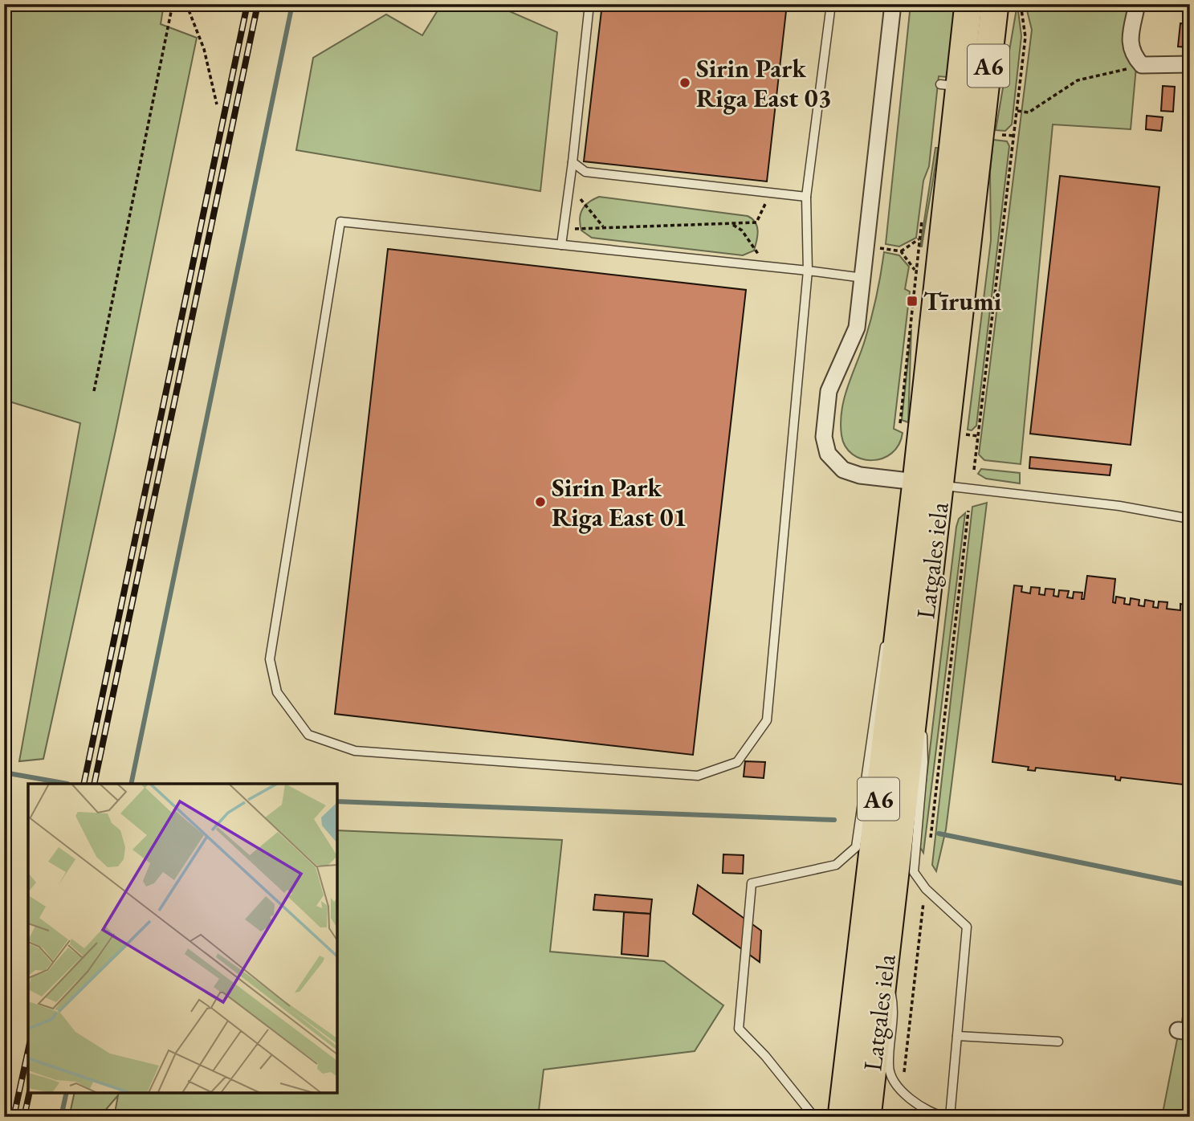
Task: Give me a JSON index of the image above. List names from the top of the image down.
{
  "streets": {
    "highway": ["A6", "Latgales iela"]
  },
  "places": {
    "other": ["Sirin Park Riga East 03", "Sirin Park Riga East 01"],
    "transit": ["Tīrumi"]
  }
}
